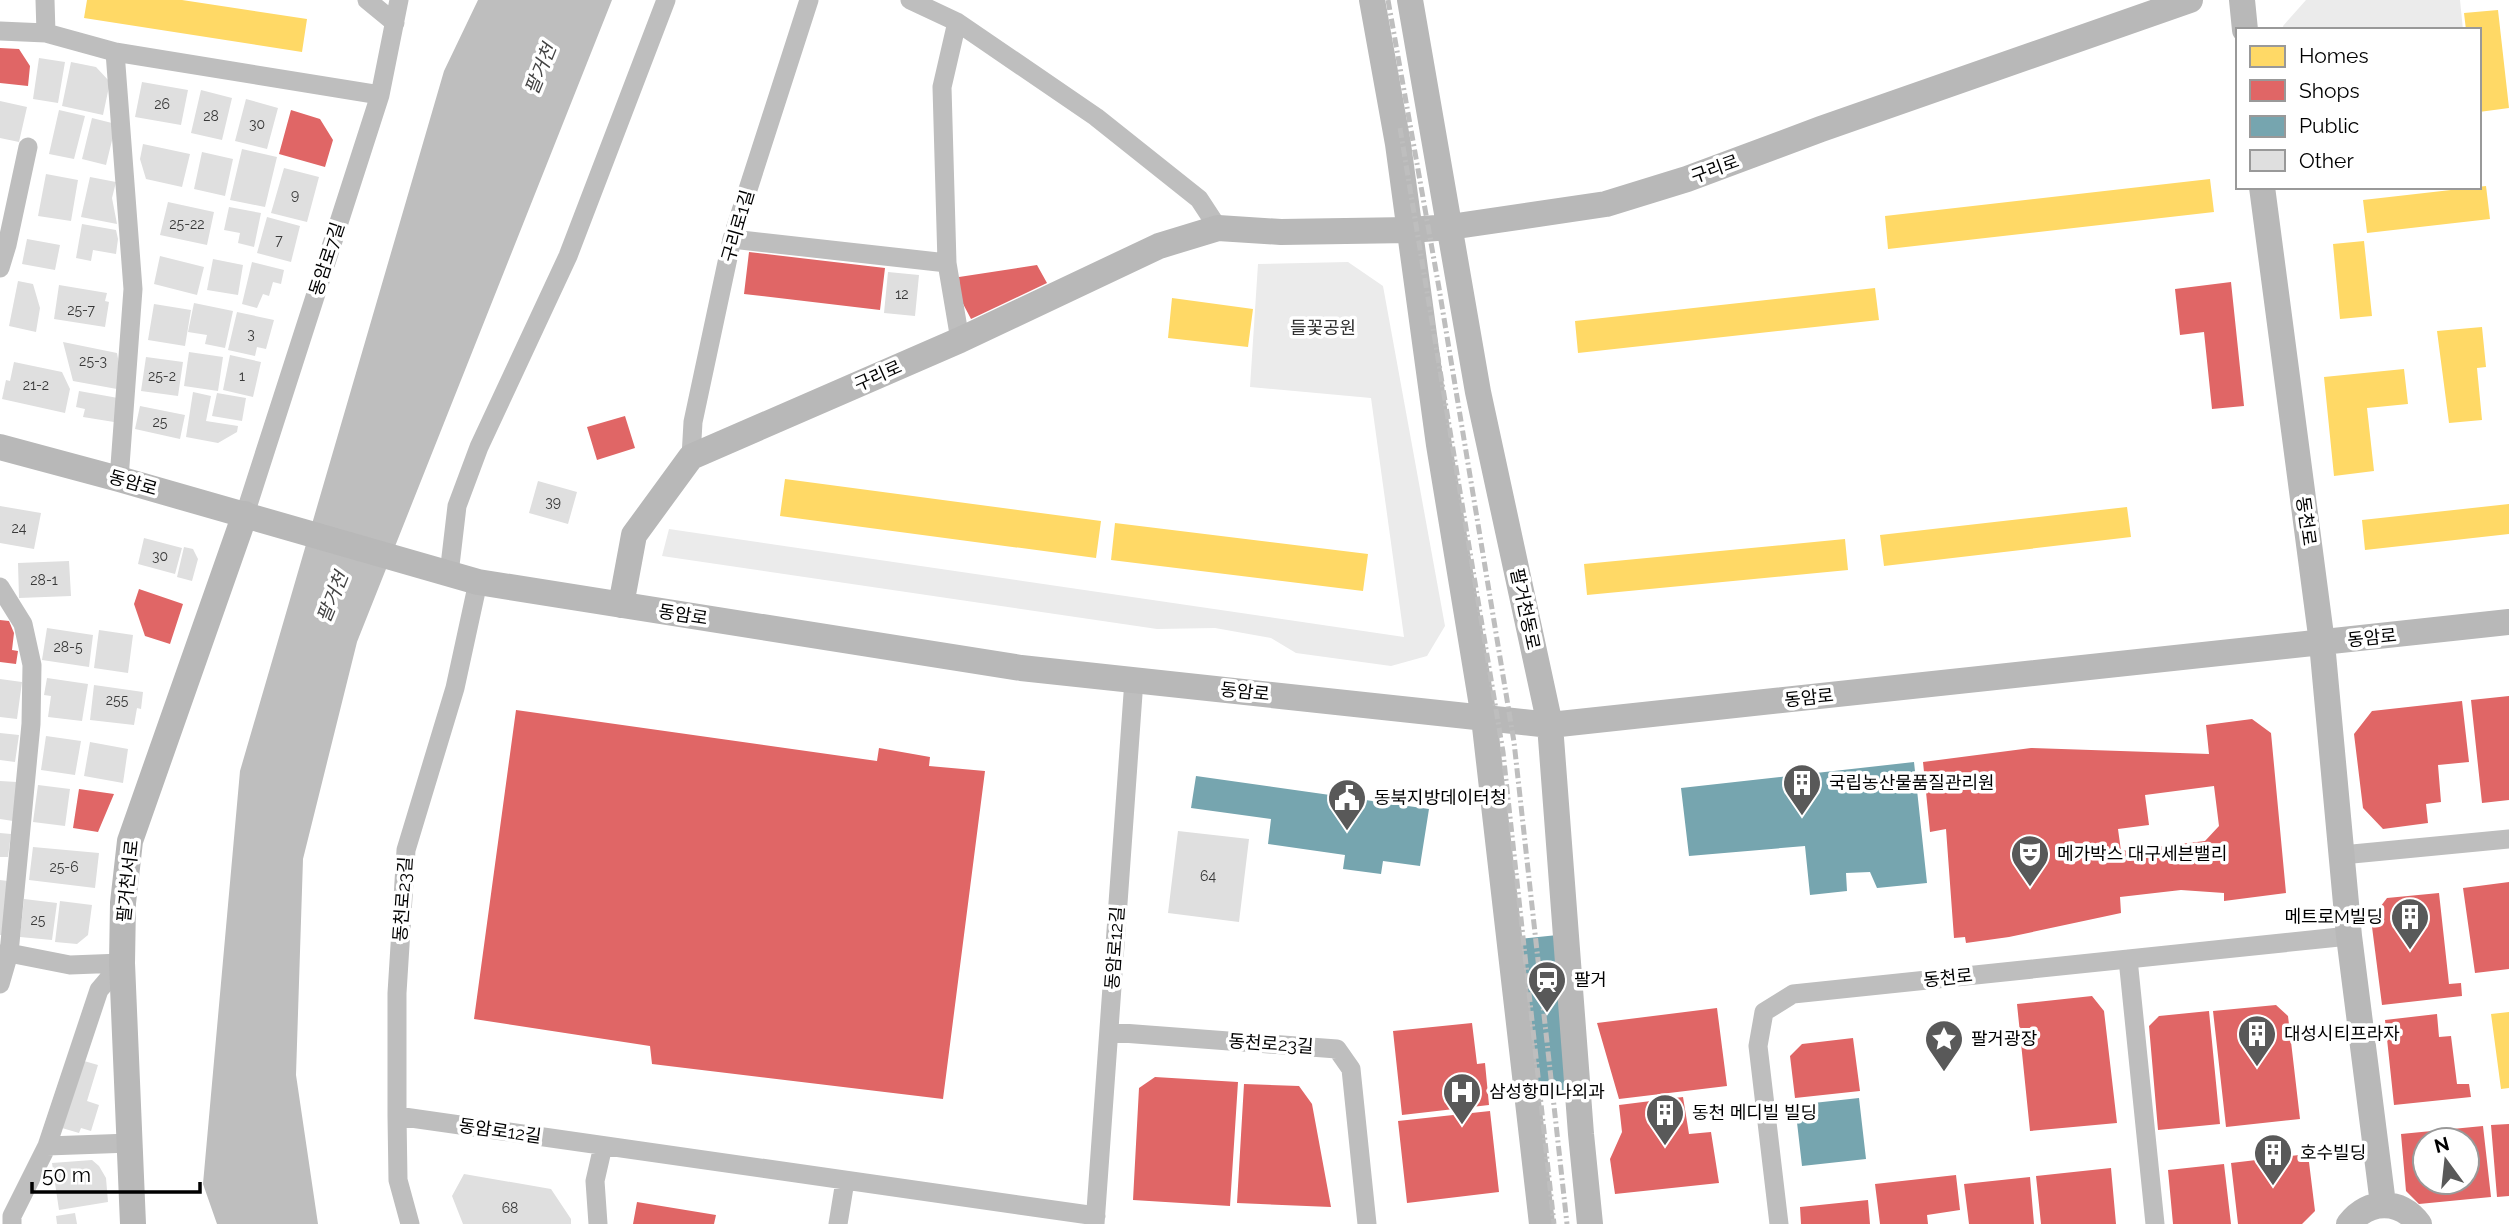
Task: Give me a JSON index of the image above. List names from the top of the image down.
{
  "streets": {
    "main road": [
      "구리로",
      "동암로",
      "동천로",
      "팔거천동로",
      "팔거천서로"
    ],
    "street": [
      "구리로1길",
      "동암로7길",
      "동천로23길",
      "동암로12길"
    ]
  },
  "crossings": [
    ["구리로", "구리로1길"],
    ["구리로", "팔거천동로"],
    ["동암로7길", "동암로"],
    ["동암로7길", "팔거천서로"],
    ["동암로", "동천로"],
    ["동암로", "팔거천동로"],
    ["동암로", "팔거천서로"],
    ["동암로", "동천로23길"],
    ["동암로", "동암로12길"],
    ["동천로23길", "동암로12길"]
  ],
  "water": ["팔거천"],
  "parks": ["들꽃공원"],
  "places": {
    "building": [
      "국립농산물품질관리원",
      "메트로M빌딩",
      "대성시티프라자",
      "동천 메디빌 빌딩",
      "호수빌딩"
    ],
    "public building": ["동북지방데이터청"],
    "theatre": ["메가박스 대구세븐밸리"],
    "station": ["팔거"],
    "place": ["팔거광장"],
    "hospital": ["삼성항미나외과"]
  },
  "house_numbers": [
    "26",
    "28",
    "30",
    "9",
    "25-22",
    "7",
    "12",
    "25-7",
    "3",
    "25-3",
    "25-2",
    "1",
    "21-2",
    "25",
    "39",
    "24",
    "30",
    "28-1",
    "28-5",
    "255",
    "25-6",
    "64",
    "25",
    "68"
  ],
  "legend": [
    "Homes",
    "Shops",
    "Public",
    "Other"
  ],
  "scale_bar": "50 m",
  "north": "top"
}
